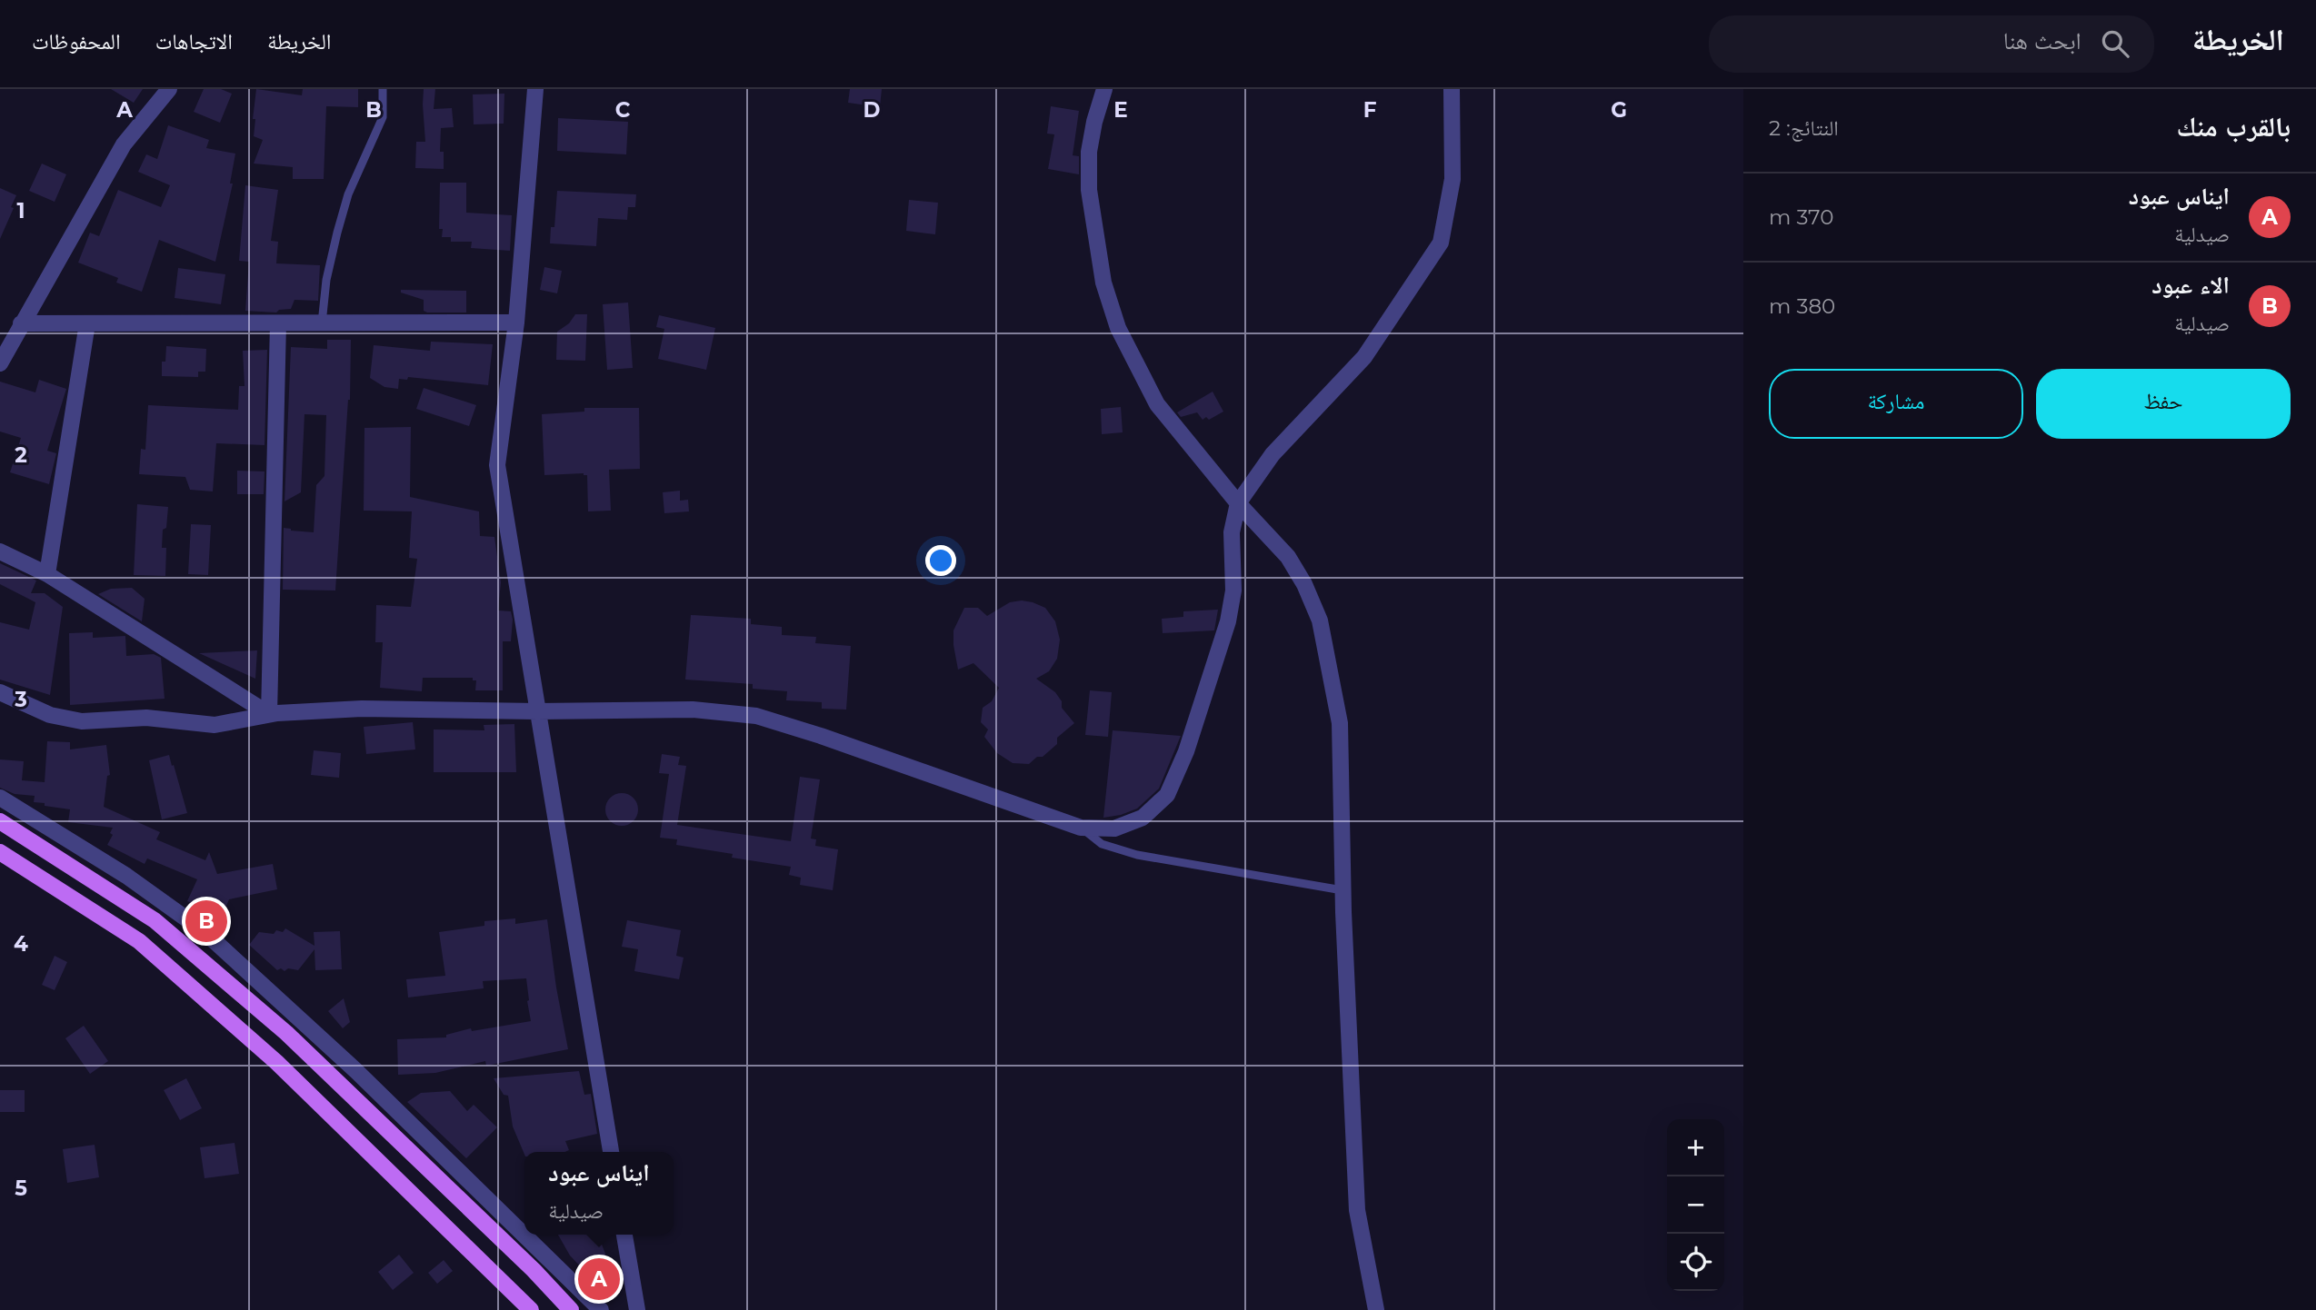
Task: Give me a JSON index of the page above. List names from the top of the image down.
{
  "page": {
    "header": "الخريطة",
    "search": "ابحث هنا",
    "nav": ["الخريطة", "الاتجاهات", "المحفوظات"],
    "heading": ["بالقرب منك", "النتائج: 2"],
    "list": [
      {
        "mark": "A",
        "name": "ايناس عبود",
        "note": "صيدلية",
        "value": "370 m"
      },
      {
        "mark": "B",
        "name": "الاء عبود",
        "note": "صيدلية",
        "value": "380 m"
      }
    ],
    "buttons": ["حفظ", "مشاركة"],
    "pins": ["B", "A"],
    "map_buttons": ["+", "−"],
    "popup": ["ايناس عبود", "صيدلية"]
  },
  "grid": {
    "columns": [
      "A",
      "B",
      "C",
      "D",
      "E",
      "F",
      "G"
    ],
    "rows": [
      "1",
      "2",
      "3",
      "4",
      "5"
    ]
  }
}
